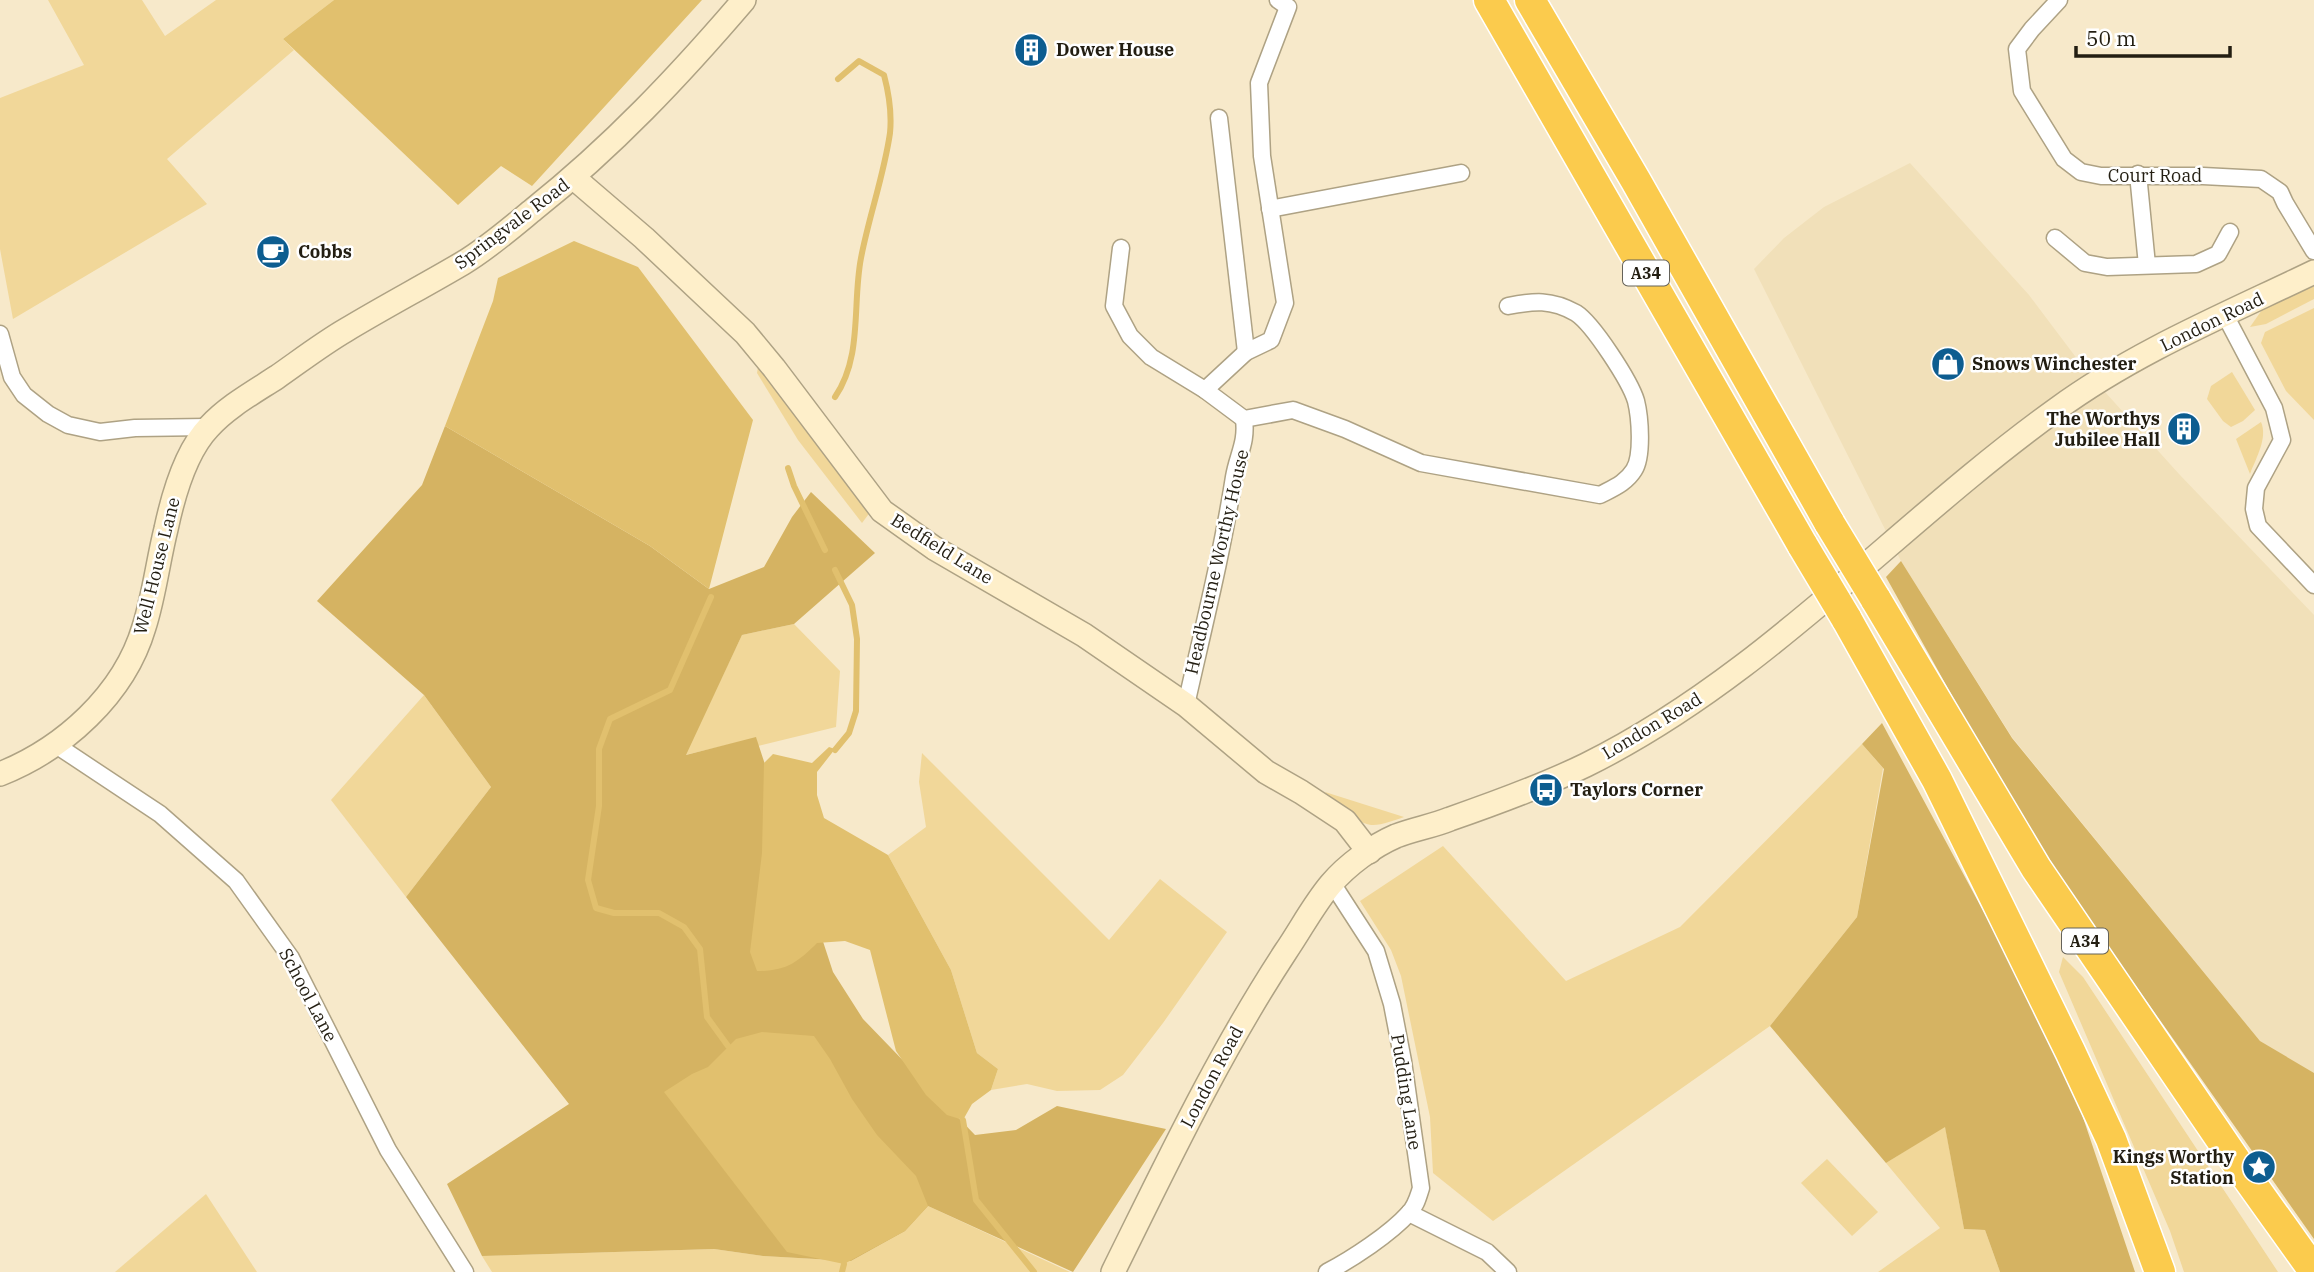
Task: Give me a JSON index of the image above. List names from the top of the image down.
{
  "streets": {
    "highway": ["A34"],
    "street": [
      "Court Road",
      "Springvale Road",
      "London Road",
      "Bedfield Lane",
      "Headbourne Worthy House",
      "Well House Lane",
      "School Lane",
      "Pudding Lane"
    ]
  },
  "crossings": [
    ["Springvale Road", "Bedfield Lane"],
    ["Springvale Road", "Well House Lane"],
    ["London Road", "Bedfield Lane"],
    ["London Road", "Pudding Lane"],
    ["Bedfield Lane", "Headbourne Worthy House"],
    ["Well House Lane", "School Lane"]
  ],
  "places": {
    "building": ["Dower House", "The Worthys Jubilee Hall"],
    "cafe": ["Cobbs"],
    "shop": ["Snows Winchester"],
    "bus stop": ["Taylors Corner"],
    "place": ["Kings Worthy Station"]
  },
  "scale_bar": "50 m"
}
